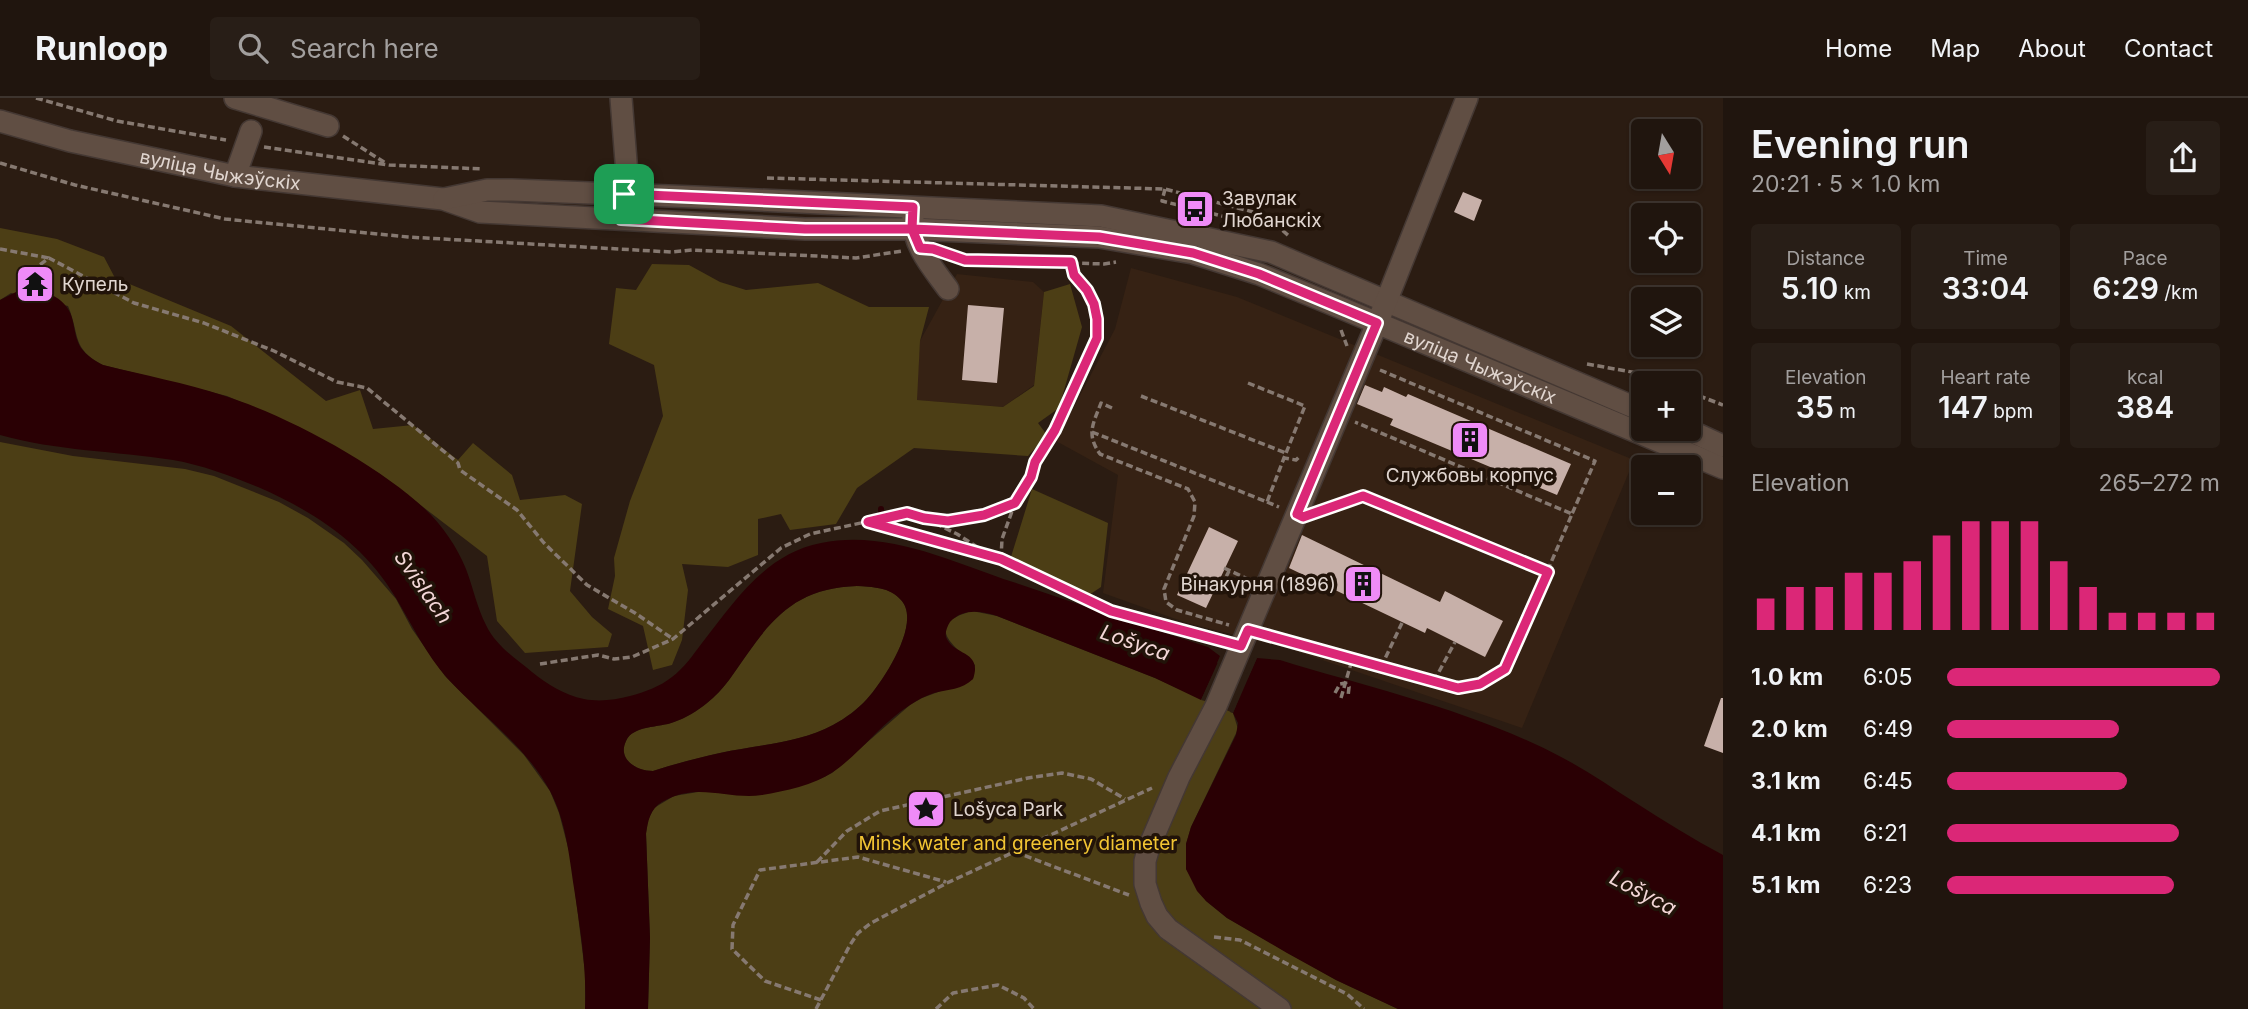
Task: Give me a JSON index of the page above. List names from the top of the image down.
{
  "streets": {
    "street": ["вуліца Чыжэўскіх"]
  },
  "water": ["Svislach", "Lošyca"],
  "parks": ["Minsk water and greenery diameter"],
  "places": {
    "bus stop": ["Завулак Любанскіх"],
    "temple": ["Купель"],
    "building": ["Службовы корпус", "Вінакурня (1896)"],
    "place": ["Lošyca Park"]
  },
  "north": "bottom",
  "page": {
    "header": "Runloop",
    "search": "Search here",
    "nav": [
      "Home",
      "Map",
      "About",
      "Contact"
    ],
    "heading": ["Evening run", "20:21 · 5 × 1.0 km"],
    "map_buttons": ["+", "−"],
    "stats": [
      ["Distance", "5.10 km"],
      ["Time", "33:04"],
      ["Pace", "6:29 /km"],
      ["Elevation", "35 m"],
      ["Heart rate", "147 bpm"],
      ["kcal", "384"]
    ],
    "chart": ["Elevation", "265–272 m"],
    "list": [
      {
        "name": "1.0 km",
        "note": "6:05"
      },
      {
        "name": "2.0 km",
        "note": "6:49"
      },
      {
        "name": "3.1 km",
        "note": "6:45"
      },
      {
        "name": "4.1 km",
        "note": "6:21"
      },
      {
        "name": "5.1 km",
        "note": "6:23"
      }
    ]
  }
}
